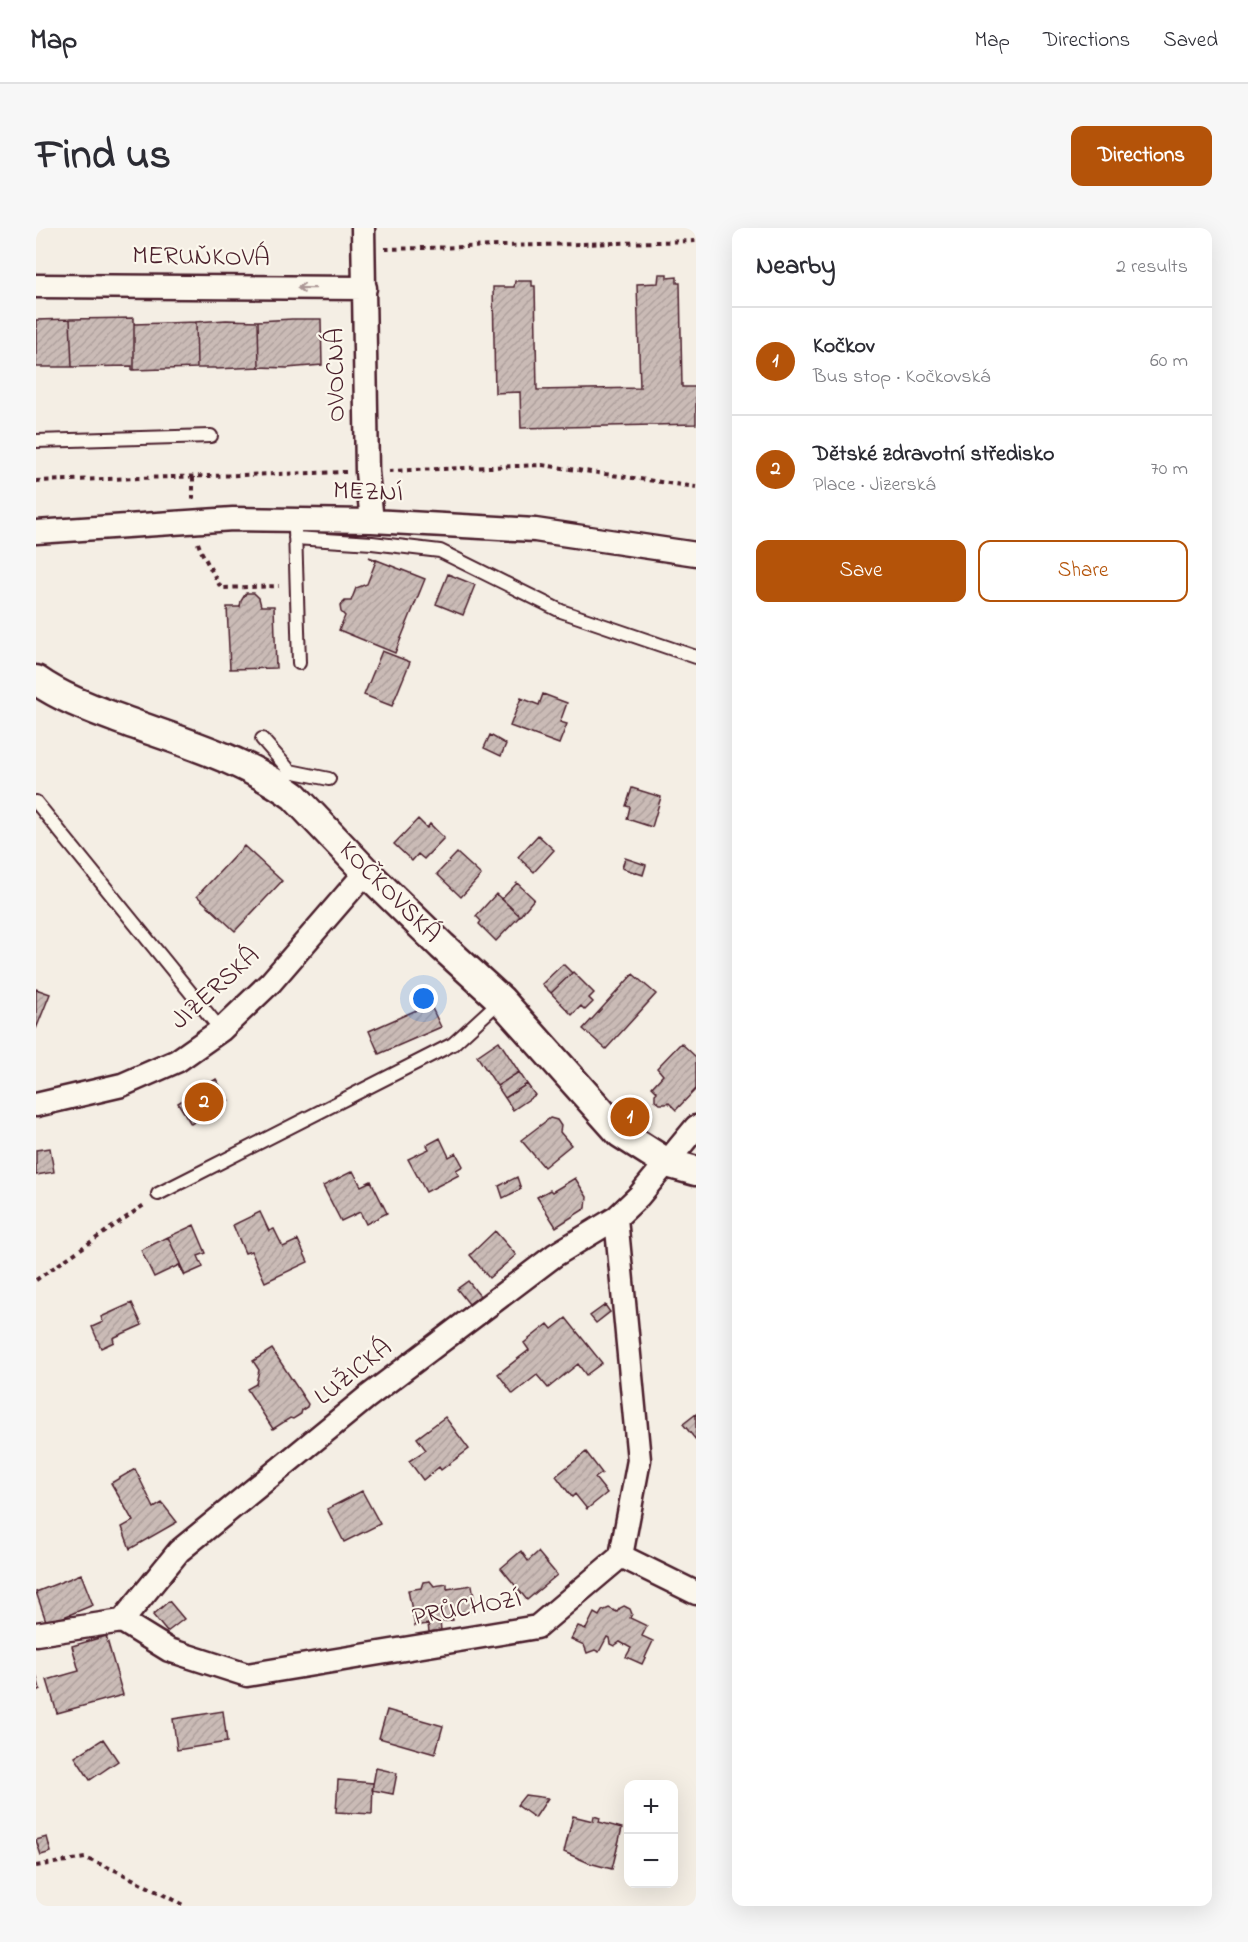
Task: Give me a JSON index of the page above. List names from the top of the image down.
{
  "streets": {
    "street": [
      "MERUŇKOVÁ",
      "OVOCNÁ",
      "MEZNÍ",
      "KOČKOVSKÁ",
      "JIZERSKÁ",
      "LUŽICKÁ",
      "PRŮCHOZÍ"
    ]
  },
  "crossings": [
    ["MERUŇKOVÁ", "OVOCNÁ"],
    ["OVOCNÁ", "MEZNÍ"],
    ["KOČKOVSKÁ", "JIZERSKÁ"],
    ["KOČKOVSKÁ", "LUŽICKÁ"],
    ["LUŽICKÁ", "PRŮCHOZÍ"]
  ],
  "one_way": ["MERUŇKOVÁ"],
  "page": {
    "header": "Map",
    "nav": ["Map", "Directions", "Saved"],
    "title": "Find us",
    "buttons": [
      "Directions",
      ["Save", "Share"]
    ],
    "heading": ["Nearby", "2 results"],
    "list": [
      {
        "mark": "1",
        "name": "Kočkov",
        "note": "Bus stop · Kočkovská",
        "value": "60 m"
      },
      {
        "mark": "2",
        "name": "Dětské zdravotní středisko",
        "note": "Place · Jizerská",
        "value": "70 m"
      }
    ],
    "pins": ["2", "1"],
    "map_buttons": ["+", "−"]
  }
}
